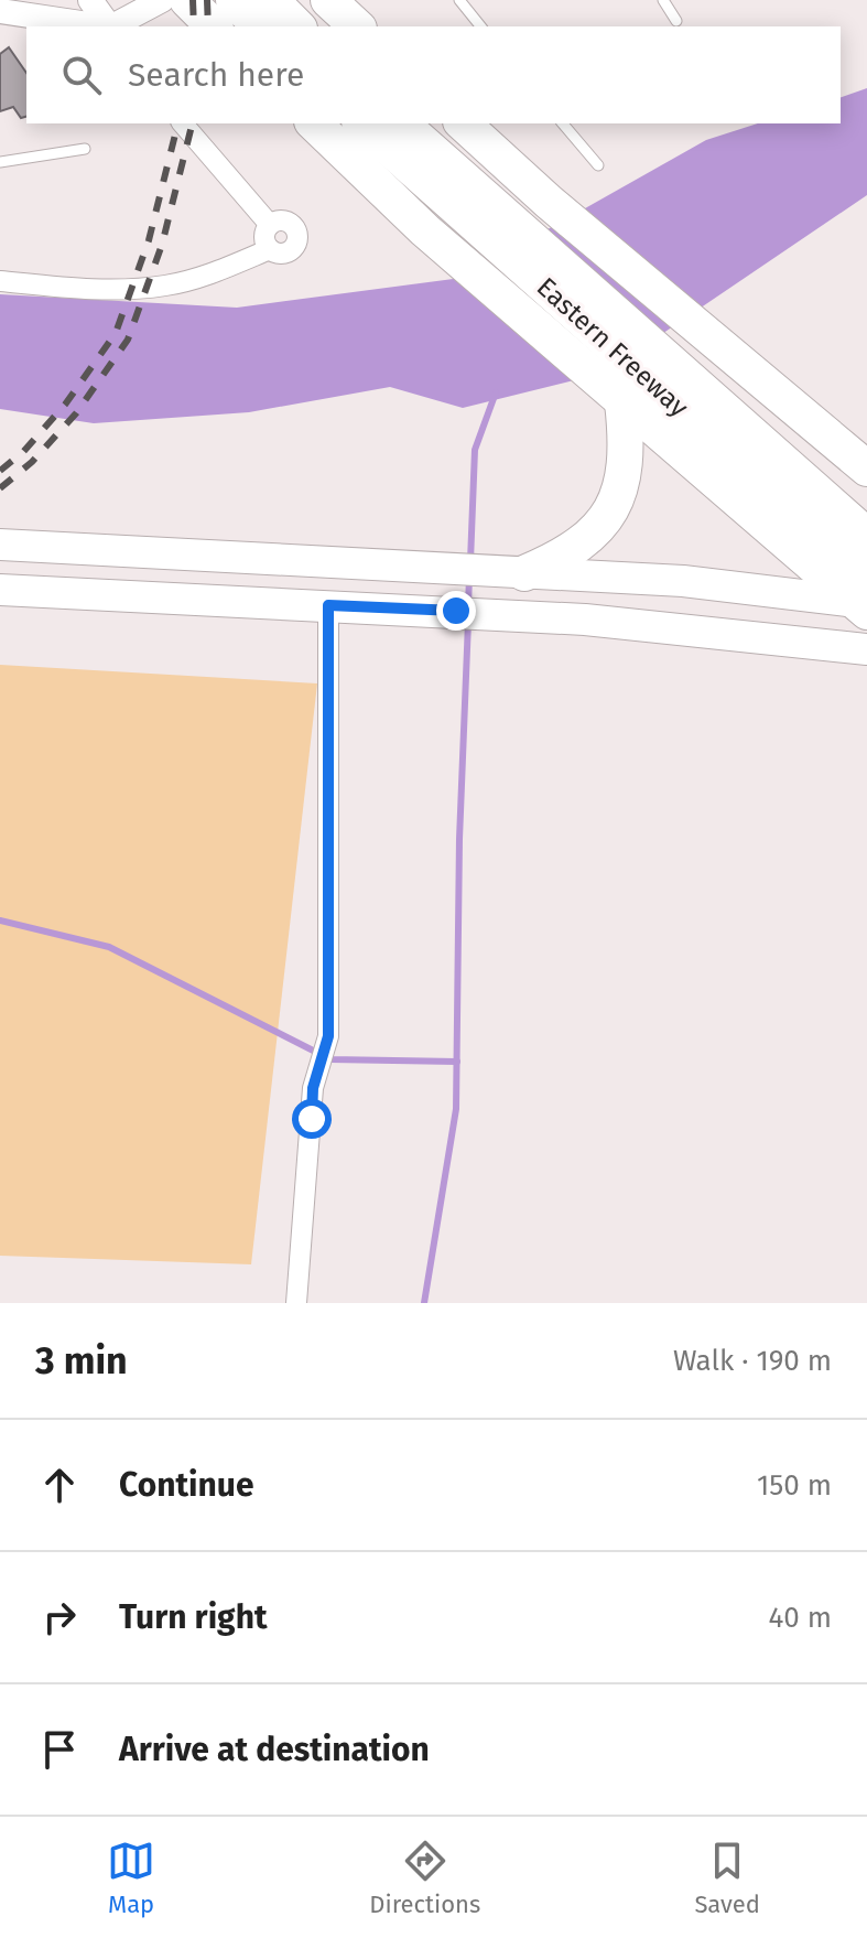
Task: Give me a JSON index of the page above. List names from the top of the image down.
{
  "streets": {
    "highway": ["Eastern Freeway"]
  },
  "page": {
    "search": "Search here",
    "heading": ["3 min", "Walk · 190 m"],
    "list": [
      ["Continue", "150 m"],
      ["Turn right", "40 m"],
      "Arrive at destination"
    ],
    "nav": ["Map", "Directions", "Saved"]
  }
}
